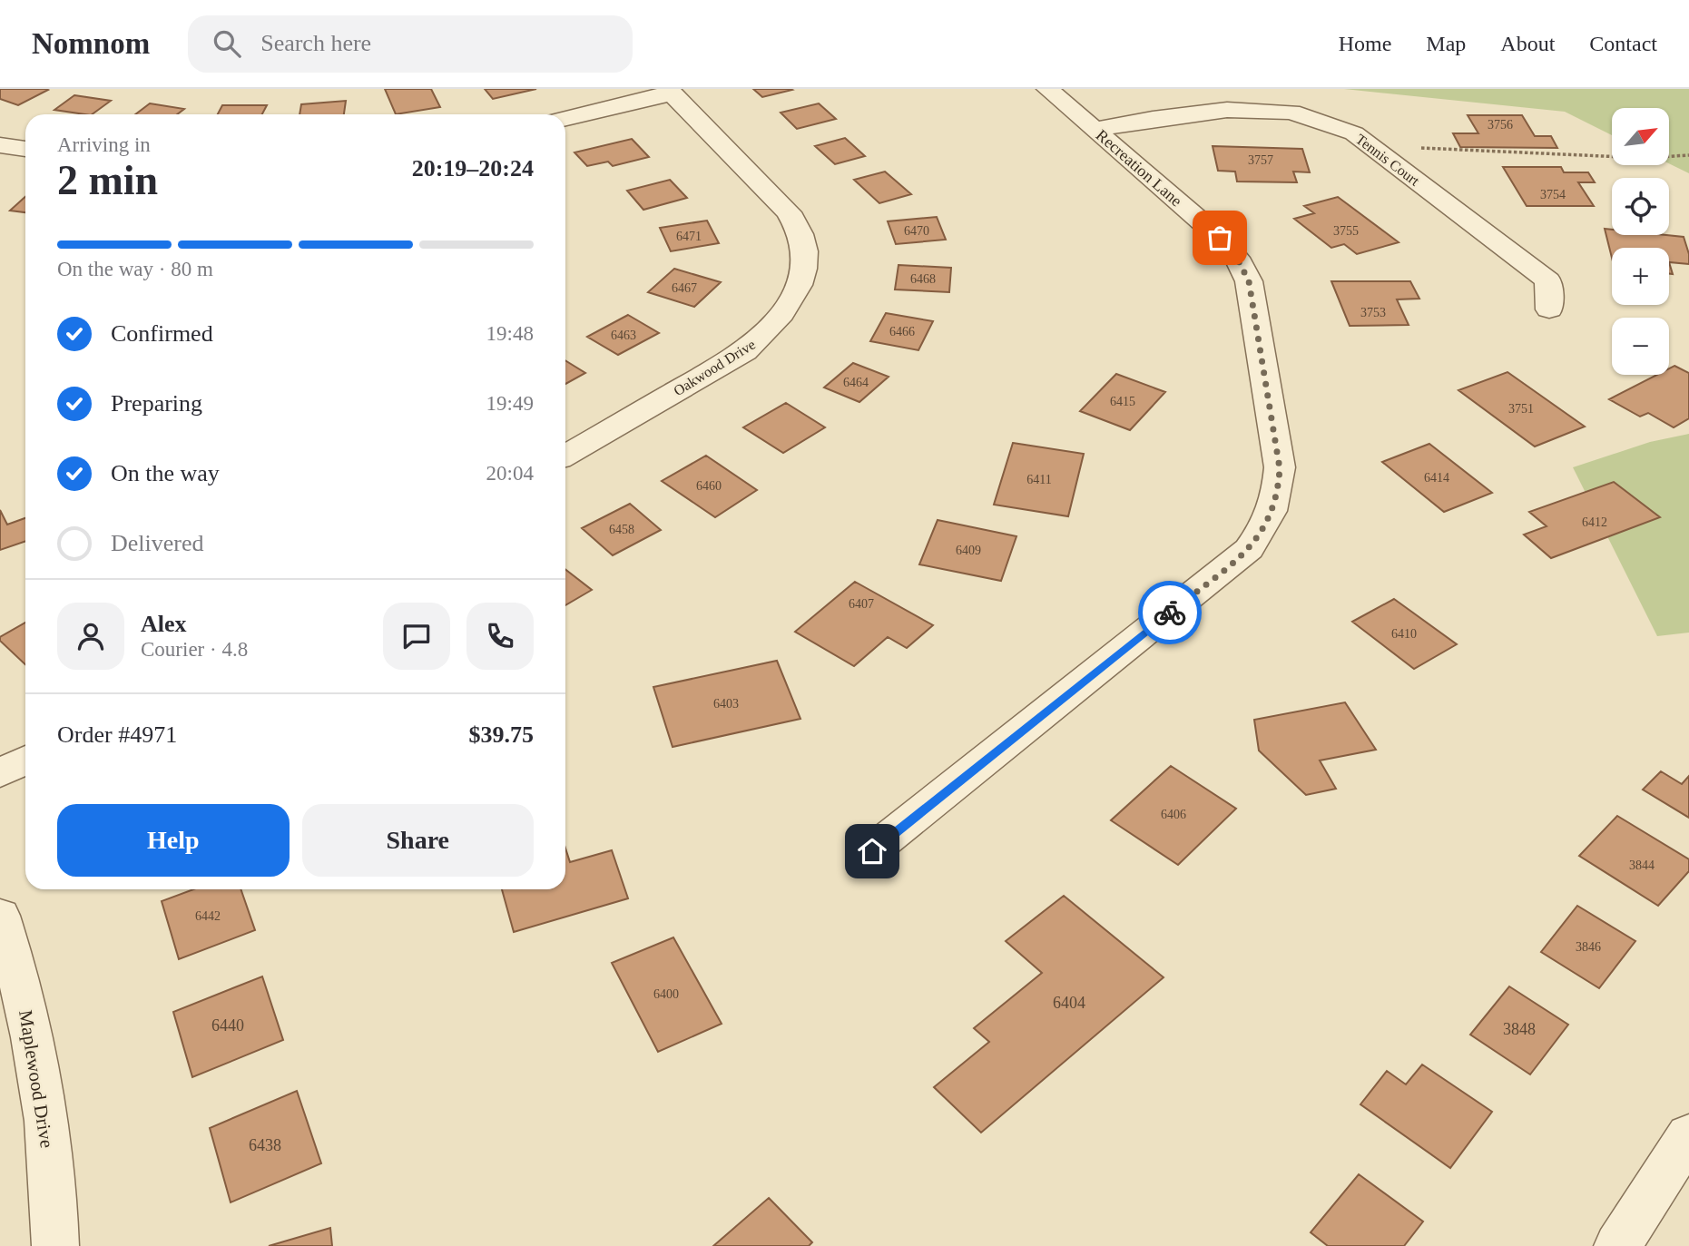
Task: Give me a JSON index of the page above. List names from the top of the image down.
{
  "streets": {
    "street": [
      "Tennis Court",
      "Recreation Lane",
      "Oakwood Drive",
      "Maplewood Drive"
    ]
  },
  "crossings": [
    ["Tennis Court", "Recreation Lane"]
  ],
  "house_numbers": [
    "3756",
    "3757",
    "3754",
    "6470",
    "3755",
    "6471",
    "6468",
    "6467",
    "3753",
    "6466",
    "6463",
    "6464",
    "6415",
    "3751",
    "6414",
    "6411",
    "6460",
    "6412",
    "6458",
    "6409",
    "6407",
    "6410",
    "6403",
    "6406",
    "3844",
    "6442",
    "3846",
    "6400",
    "6404",
    "6440",
    "3848",
    "6438"
  ],
  "north": "top right",
  "page": {
    "header": "Nomnom",
    "search": "Search here",
    "nav": [
      "Home",
      "Map",
      "About",
      "Contact"
    ],
    "map_buttons": ["+", "−"],
    "heading": ["2 min", "Arriving in", "20:19–20:24"],
    "panel": [
      "Alex",
      "Courier · 4.8",
      "Order #4971",
      "$39.75"
    ],
    "bar": "On the way · 80 m",
    "list": [
      ["Confirmed", "19:48"],
      ["Preparing", "19:49"],
      ["On the way", "20:04"],
      "Delivered"
    ],
    "buttons": ["Help", "Share"]
  }
}
